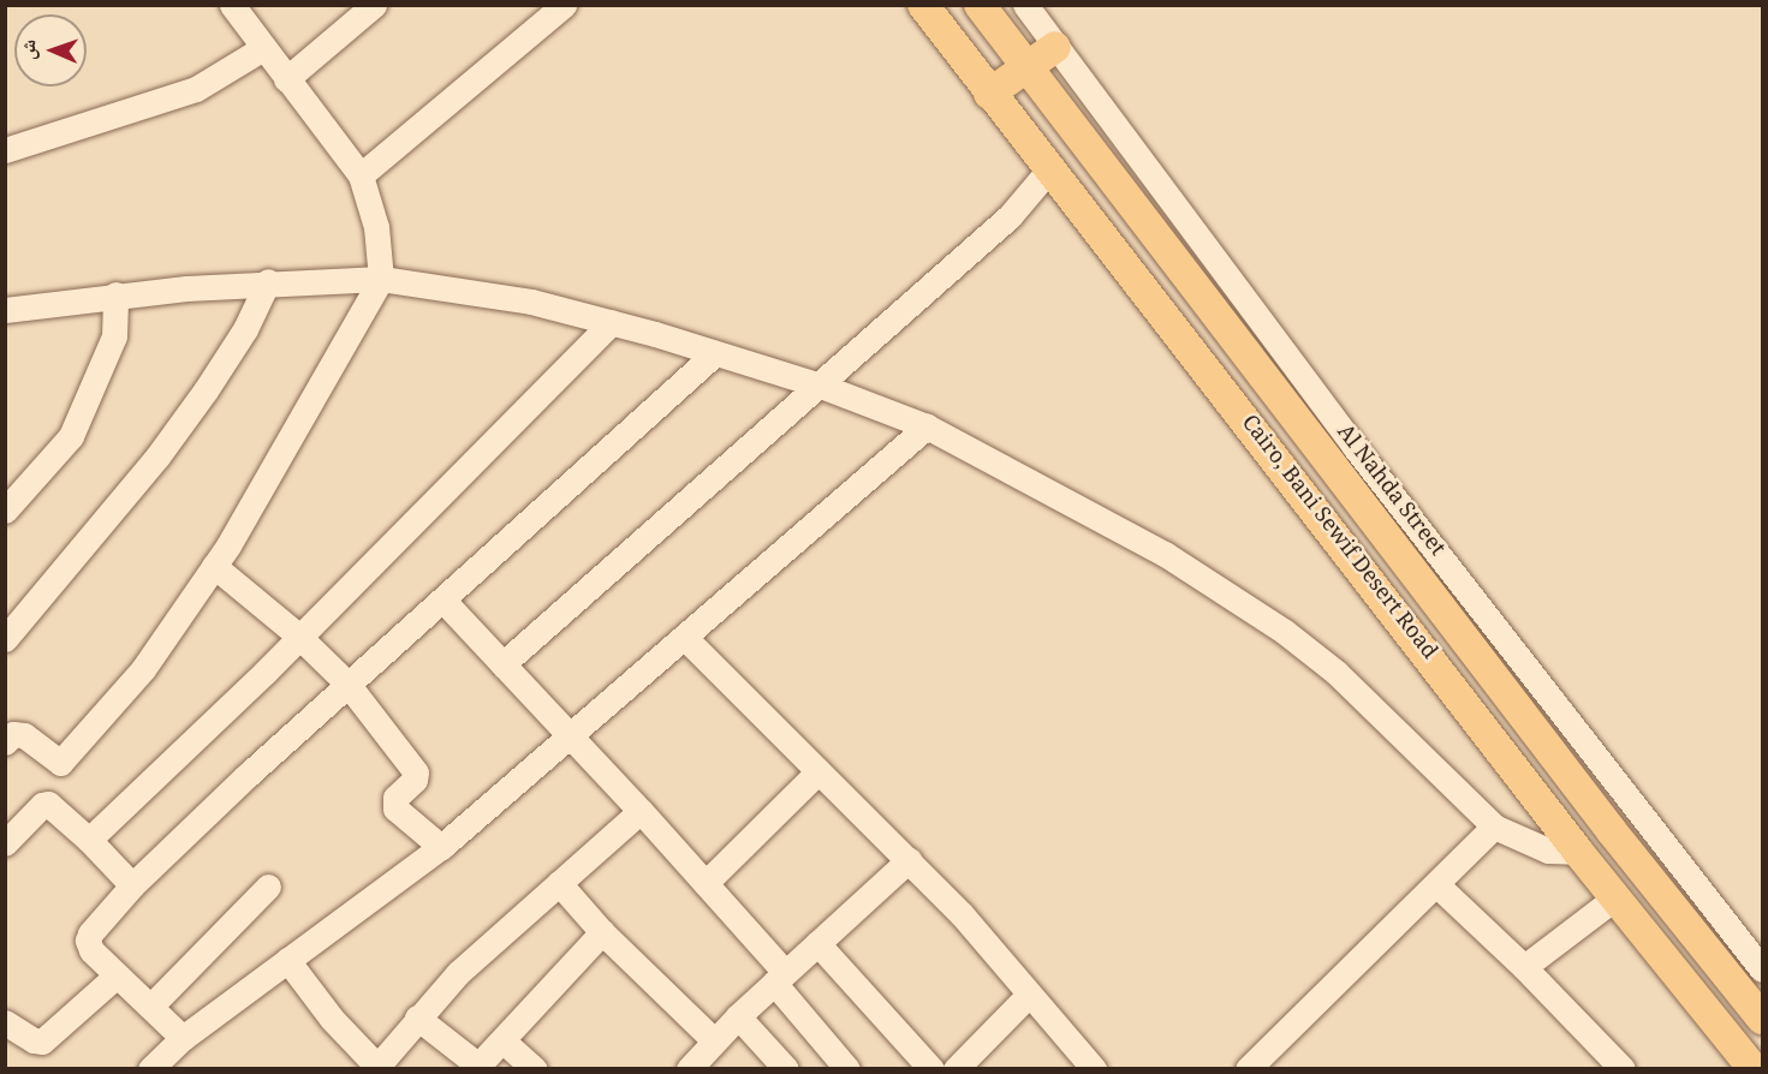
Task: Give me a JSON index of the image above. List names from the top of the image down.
{
  "streets": {
    "main road": ["Cairo, Bani Sewif Desert Road"],
    "street": ["Al Nahda Street"]
  },
  "north": "left"
}
